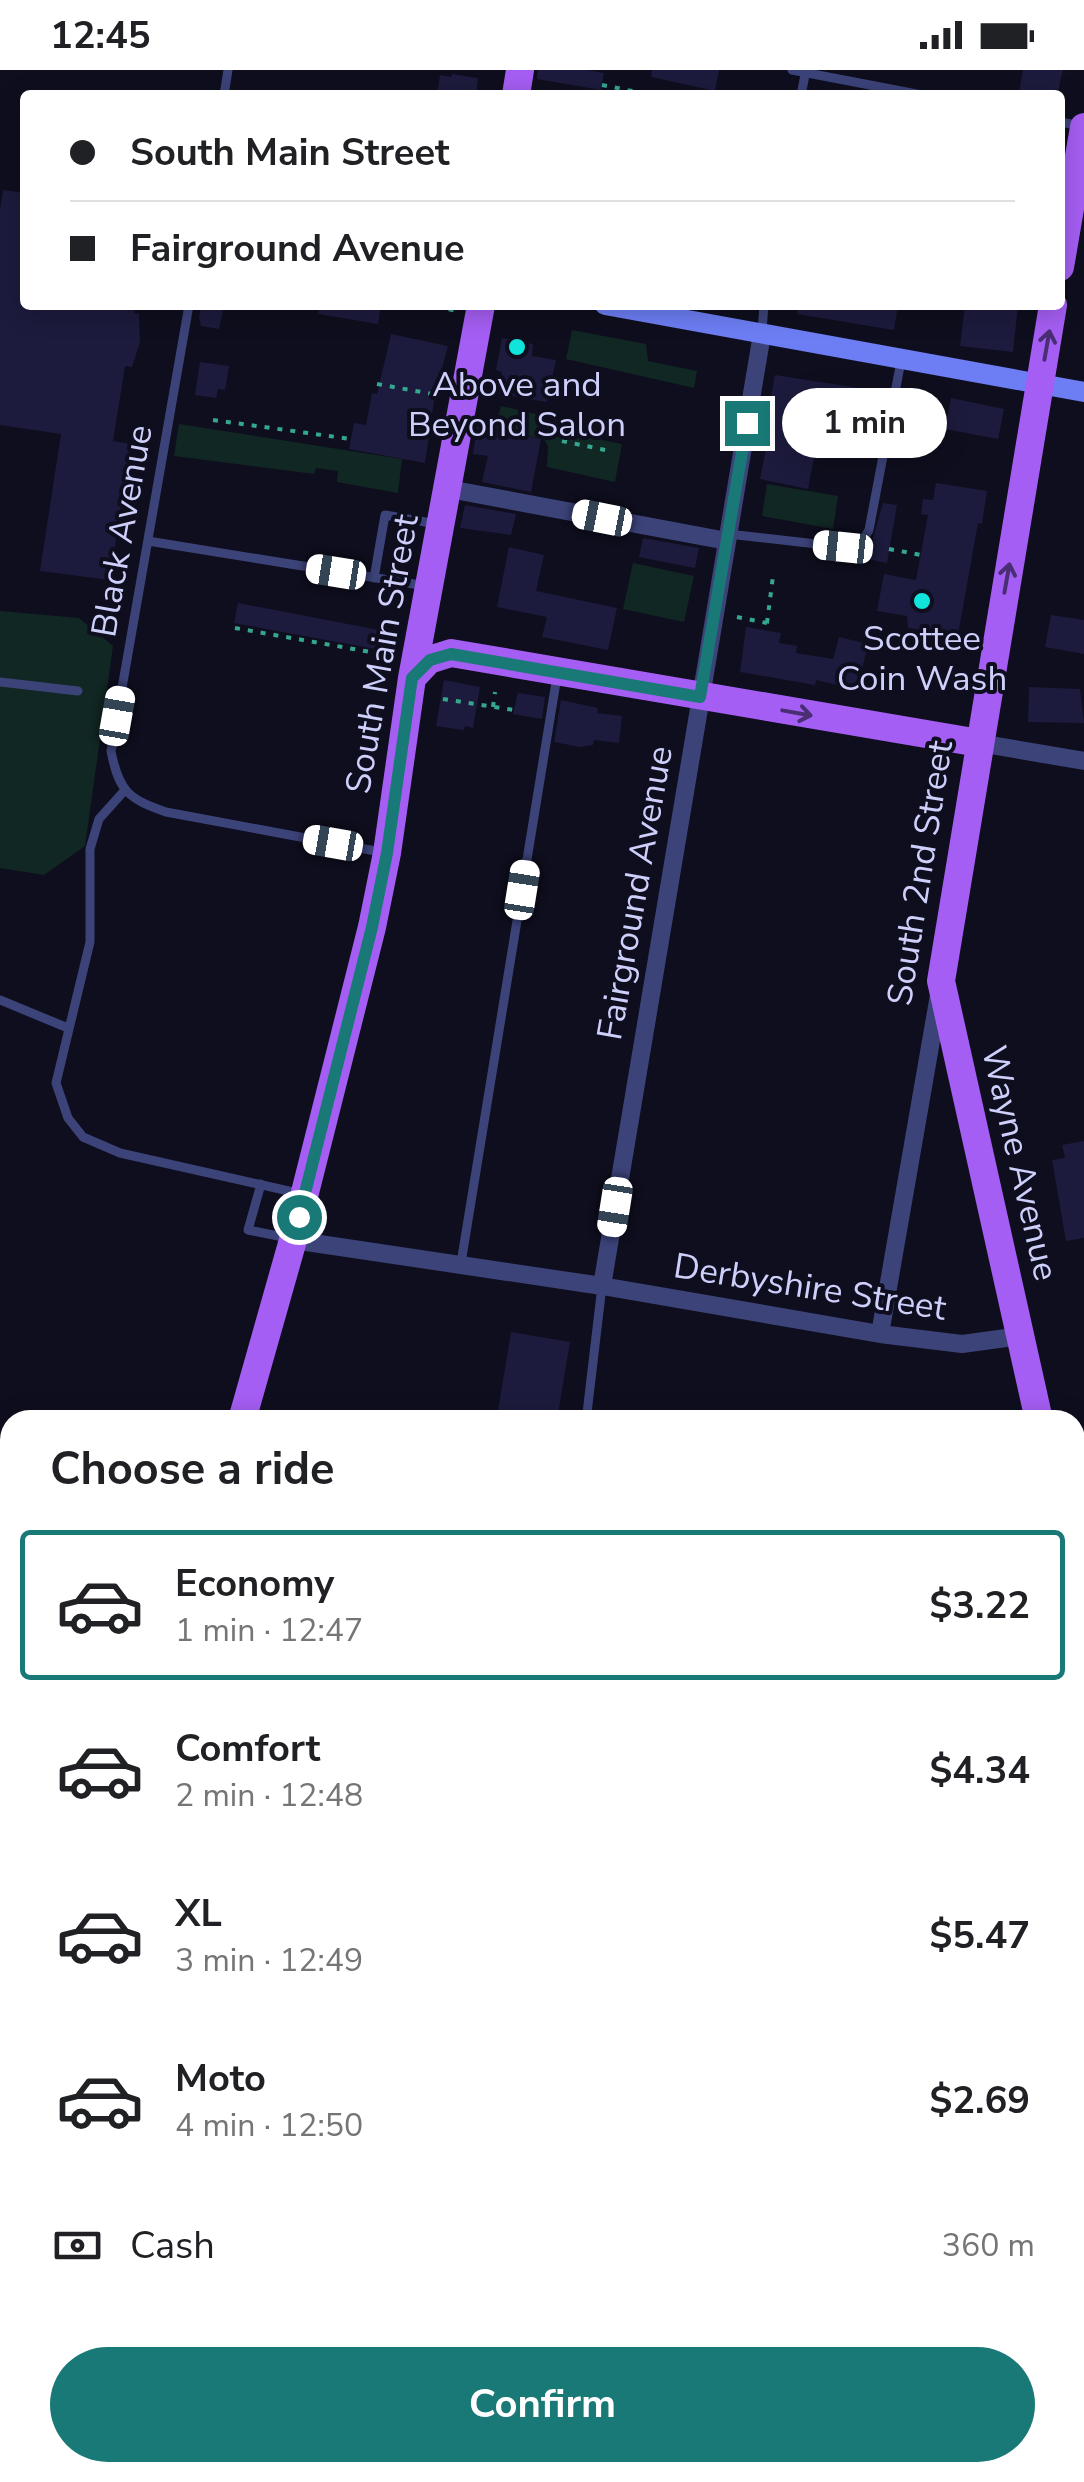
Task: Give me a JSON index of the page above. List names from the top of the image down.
{
  "streets": {
    "main road": ["South Main Street", "South 2nd Street", "Wayne Avenue"],
    "street": ["Fairground Avenue", "Derbyshire Street"],
    "lane": ["Black Avenue"]
  },
  "crossings": [
    ["South Main Street", "Derbyshire Street"],
    ["South 2nd Street", "Wayne Avenue"],
    ["South 2nd Street", "Derbyshire Street"],
    ["Fairground Avenue", "Derbyshire Street"],
    ["Wayne Avenue", "Derbyshire Street"]
  ],
  "one_way": ["South 2nd Street"],
  "places": ["Above and Beyond Salon", "Scottee Coin Wash"],
  "page": {
    "status": "12:45",
    "banner": ["South Main Street", "Fairground Avenue"],
    "bubble": "1 min",
    "heading": "Choose a ride",
    "list": [
      {
        "name": "Economy",
        "note": "1 min · 12:47",
        "value": "$3.22"
      },
      {
        "name": "Comfort",
        "note": "2 min · 12:48",
        "value": "$4.34"
      },
      {
        "name": "XL",
        "note": "3 min · 12:49",
        "value": "$5.47"
      },
      {
        "name": "Moto",
        "note": "4 min · 12:50",
        "value": "$2.69"
      }
    ],
    "pay": ["Cash", "360 m"],
    "buttons": "Confirm"
  }
}
